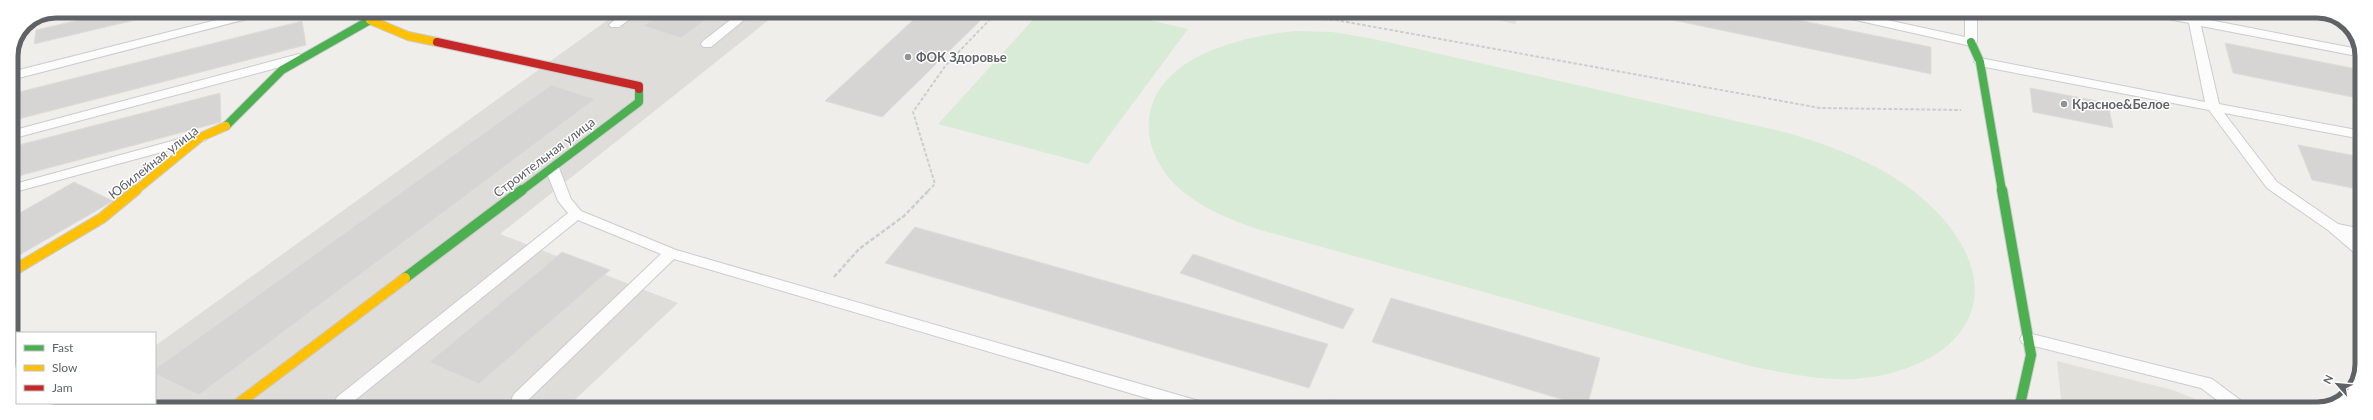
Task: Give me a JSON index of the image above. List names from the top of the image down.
{
  "streets": {
    "street": ["Строительная улица", "Юбилейная улица"]
  },
  "crossings": [
    ["Строительная улица", "Юбилейная улица"]
  ],
  "places": ["ФОК Здоровье", "Красное&Белое"],
  "legend": ["Fast", "Slow", "Jam"],
  "north": "top left"
}
